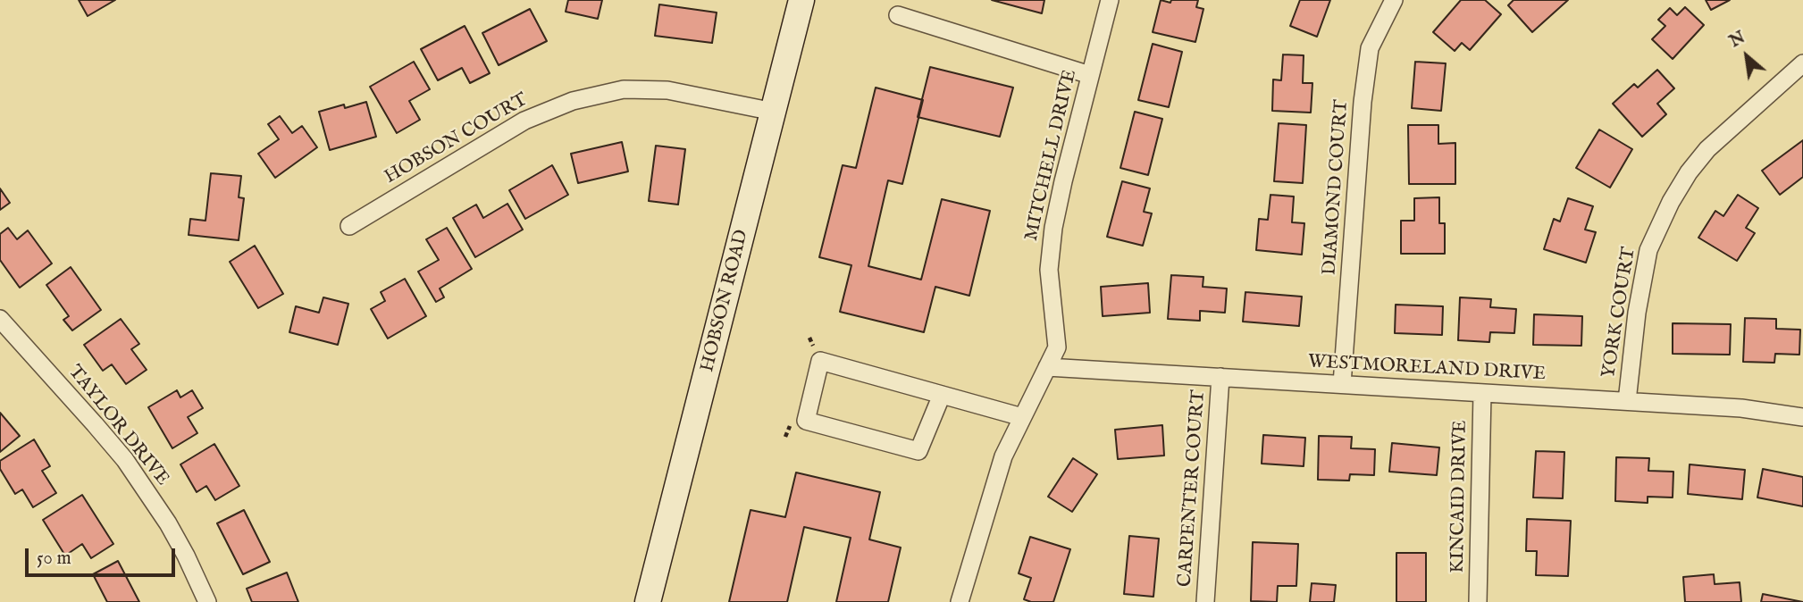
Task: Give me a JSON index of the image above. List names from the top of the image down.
{
  "streets": {
    "main road": ["HOBSON ROAD"],
    "street": [
      "HOBSON COURT",
      "MITCHELL DRIVE",
      "DIAMOND COURT",
      "YORK COURT",
      "WESTMORELAND DRIVE",
      "TAYLOR DRIVE",
      "CARPENTER COURT",
      "KINCAID DRIVE"
    ]
  },
  "crossings": [
    ["HOBSON COURT", "HOBSON ROAD"],
    ["MITCHELL DRIVE", "WESTMORELAND DRIVE"],
    ["DIAMOND COURT", "WESTMORELAND DRIVE"],
    ["YORK COURT", "WESTMORELAND DRIVE"],
    ["WESTMORELAND DRIVE", "CARPENTER COURT"],
    ["WESTMORELAND DRIVE", "KINCAID DRIVE"]
  ],
  "scale_bar": "50 m",
  "north": "top left"
}
